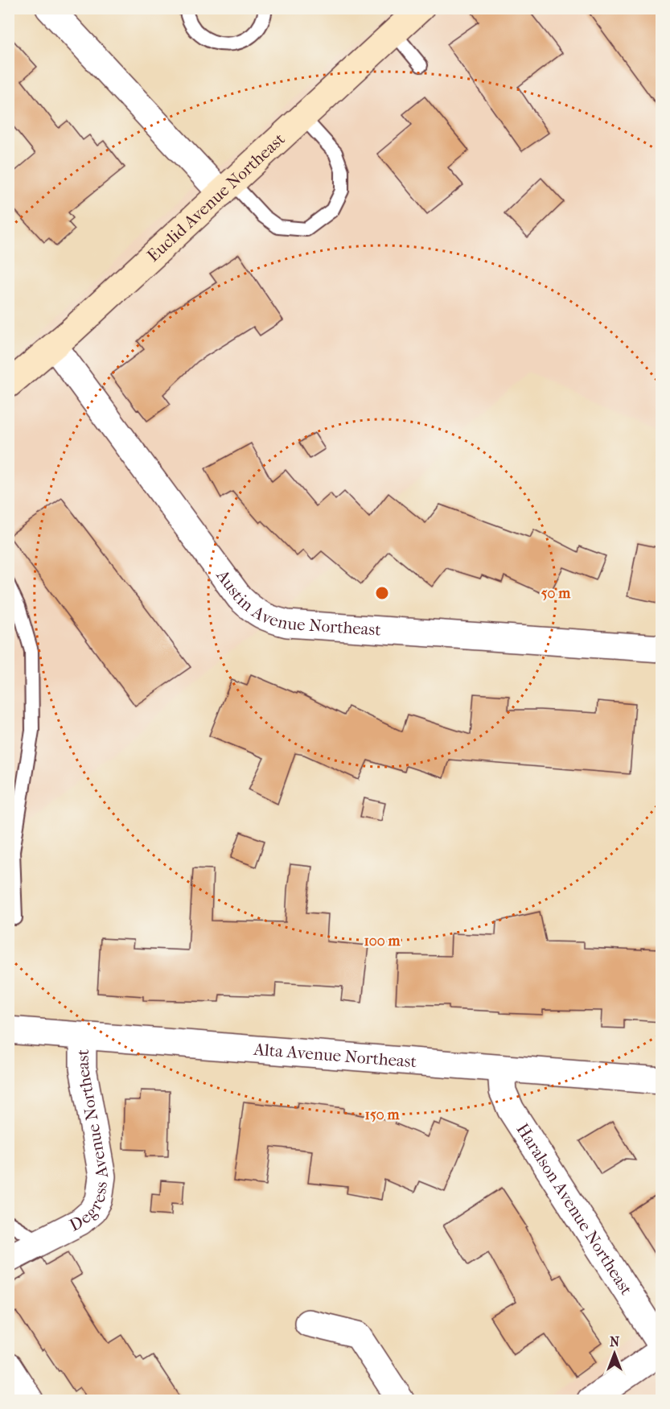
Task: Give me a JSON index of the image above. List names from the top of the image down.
{
  "streets": {
    "street": [
      "Euclid Avenue Northeast",
      "Austin Avenue Northeast",
      "Alta Avenue Northeast",
      "Degress Avenue Northeast",
      "Haralson Avenue Northeast"
    ]
  },
  "crossings": [
    ["Euclid Avenue Northeast", "Austin Avenue Northeast"],
    ["Alta Avenue Northeast", "Degress Avenue Northeast"],
    ["Alta Avenue Northeast", "Haralson Avenue Northeast"]
  ],
  "north": "top",
  "rings": ["50 m", "100 m", "150 m"]
}
